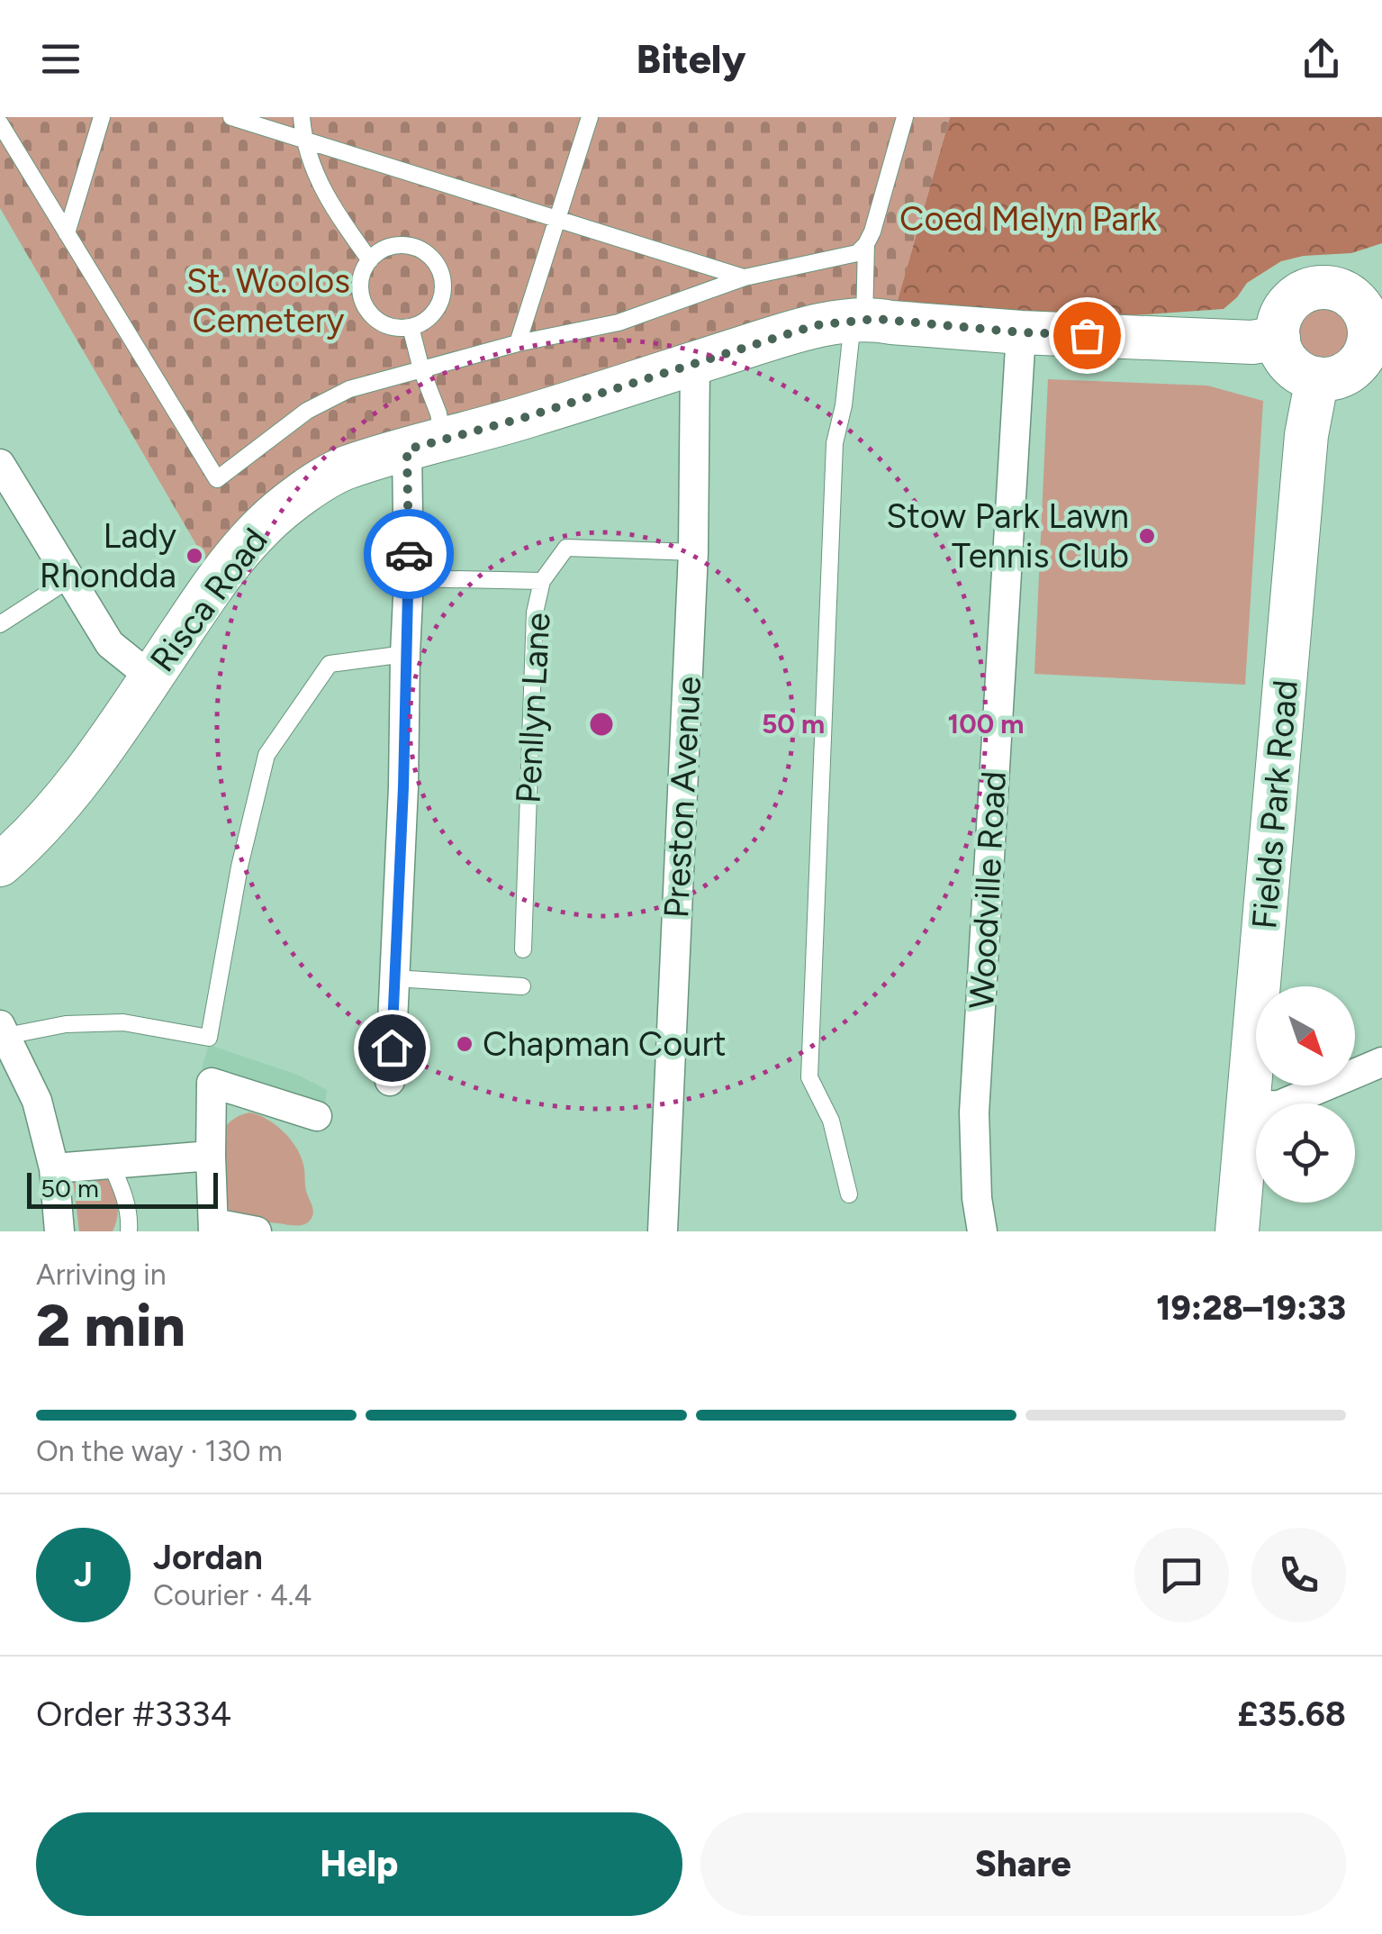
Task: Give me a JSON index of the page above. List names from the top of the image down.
{
  "streets": {
    "main road": ["Risca Road", "Fields Park Road"],
    "street": ["Preston Avenue", "Woodville Road"],
    "lane": ["Penllyn Lane"]
  },
  "crossings": [
    ["Risca Road", "Preston Avenue"],
    ["Risca Road", "Fields Park Road"],
    ["Risca Road", "Woodville Road"],
    ["Penllyn Lane", "Preston Avenue"]
  ],
  "parks": ["Coed Melyn Park", "St. Woolos Cemetery"],
  "places": ["Stow Park Lawn Tennis Club", "Lady Rhondda", "Chapman Court"],
  "scale_bar": "50 m",
  "north": "bottom right",
  "page": {
    "header": "Bitely",
    "scale": "50 m",
    "heading": ["2 min", "Arriving in", "19:28–19:33"],
    "panel": [
      "Jordan",
      "Courier · 4.4",
      "Order #3334",
      "£35.68"
    ],
    "bar": "On the way · 130 m",
    "round": "J",
    "buttons": ["Help", "Share"]
  },
  "rings": ["50 m", "100 m"]
}
